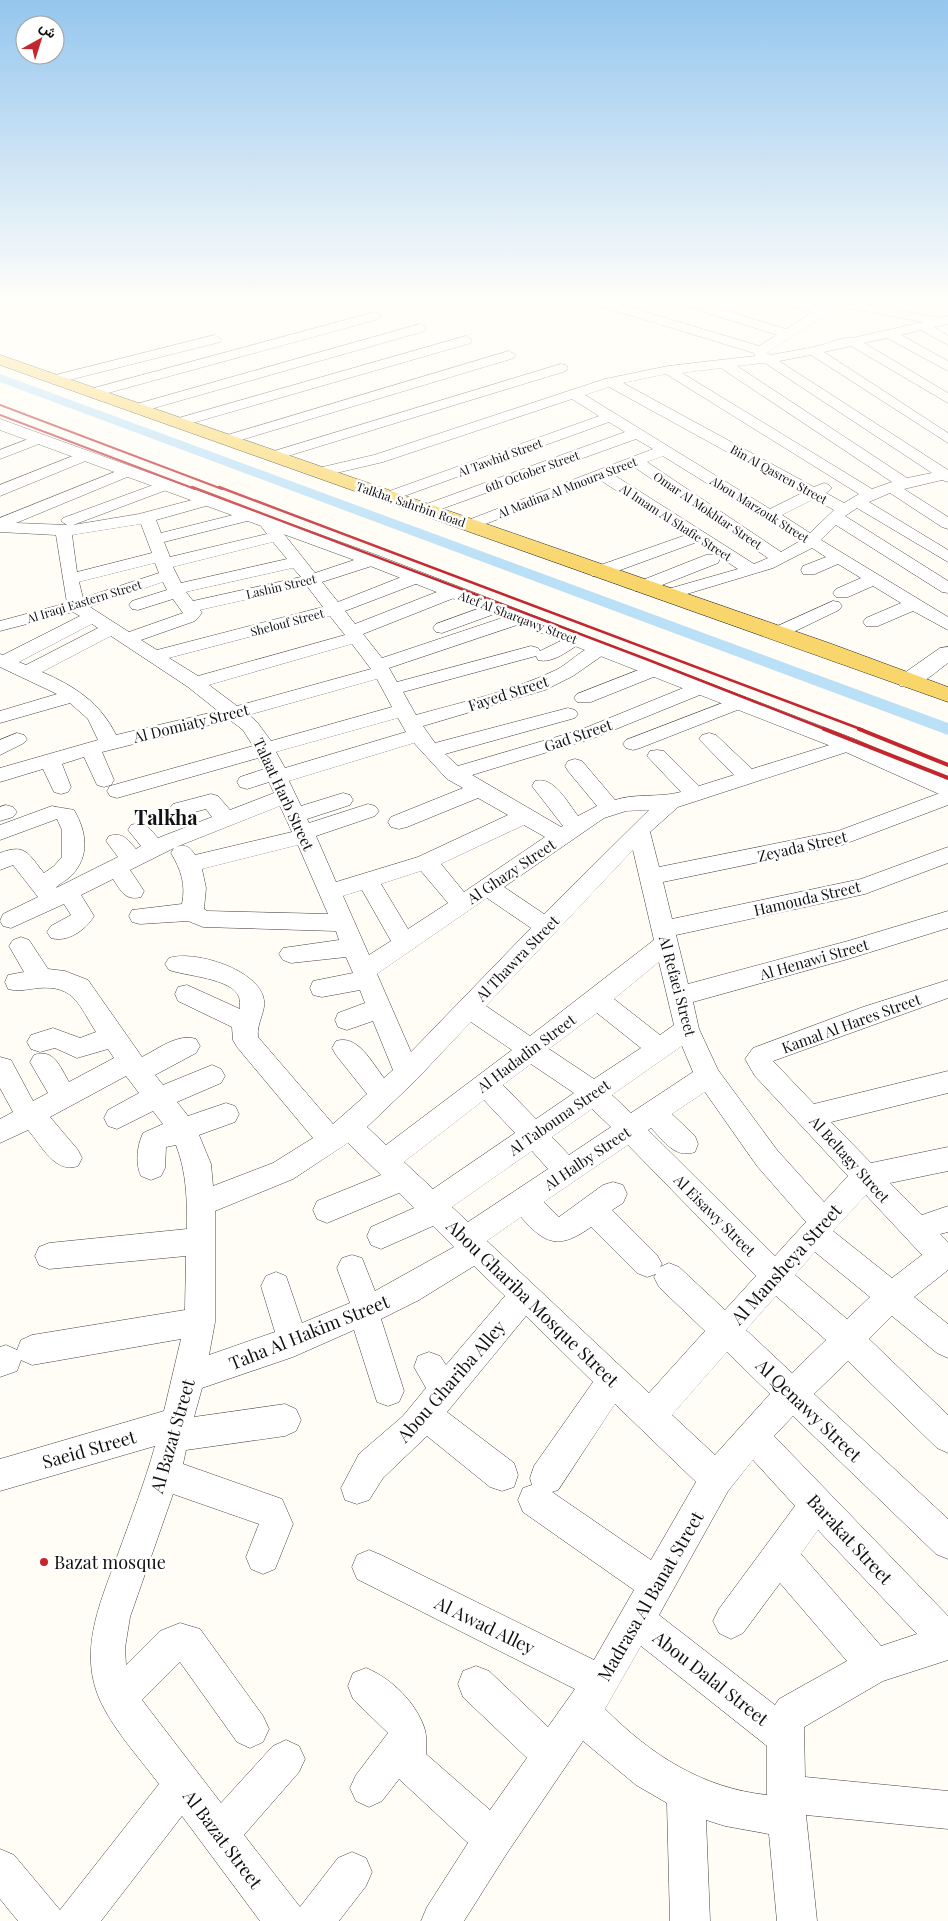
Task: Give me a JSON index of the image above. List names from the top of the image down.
{
  "streets": {
    "main road": ["Talkha, Sahrbin Road"],
    "street": [
      "Al Tawhid Street",
      "6th October Street",
      "Bin Al Qasren Street",
      "Al Madina Al Mnoura Street",
      "Abou Marzouk Street",
      "Omar Al Mokhtar Street",
      "Al Imam Al Shafie Street",
      "Lashin Street",
      "Al Iraqi Eastern Street",
      "Atef Al Sharqawy Street",
      "Shelouf Street",
      "Fayed Street",
      "Al Domiaty Street",
      "Gad Street",
      "Talaat Harb Street",
      "Zeyada Street",
      "Al Ghazy Street",
      "Hamouda Street",
      "Al Thawra Street",
      "Al Henawi Street",
      "Al Refaei Street",
      "Kamal Al Hares Street",
      "Al Hadadin Street",
      "Al Tabouna Street",
      "Al Halby Street",
      "Al Beltagy Street",
      "Al Eisawy Street",
      "Al Mansheya Street",
      "Abou Ghariba Mosque Street",
      "Taha Al Hakim Street",
      "Abou Ghariba Alley",
      "Al Qenawy Street",
      "Al Bazat Street",
      "Saeid Street",
      "Barakat Street",
      "Madrasa Al Banat Street",
      "Al Awad Alley",
      "Abou Dalal Street"
    ]
  },
  "crossings": [
    ["Al Tawhid Street", "Talkha, Sahrbin Road"],
    ["Al Tawhid Street", "Abou Marzouk Street"],
    ["6th October Street", "Talkha, Sahrbin Road"],
    ["6th October Street", "Abou Marzouk Street"],
    ["Al Madina Al Mnoura Street", "Talkha, Sahrbin Road"],
    ["Al Madina Al Mnoura Street", "Abou Marzouk Street"],
    ["Al Madina Al Mnoura Street", "Omar Al Mokhtar Street"],
    ["Al Madina Al Mnoura Street", "Al Imam Al Shafie Street"],
    ["Lashin Street", "Atef Al Sharqawy Street"],
    ["Al Iraqi Eastern Street", "Talaat Harb Street"],
    ["Atef Al Sharqawy Street", "Shelouf Street"],
    ["Atef Al Sharqawy Street", "Fayed Street"],
    ["Atef Al Sharqawy Street", "Gad Street"],
    ["Atef Al Sharqawy Street", "Al Thawra Street"],
    ["Shelouf Street", "Talaat Harb Street"],
    ["Al Domiaty Street", "Talaat Harb Street"],
    ["Talaat Harb Street", "Al Ghazy Street"],
    ["Talaat Harb Street", "Al Thawra Street"],
    ["Zeyada Street", "Al Refaei Street"],
    ["Al Ghazy Street", "Al Thawra Street"],
    ["Hamouda Street", "Al Refaei Street"],
    ["Hamouda Street", "Al Hadadin Street"],
    ["Al Thawra Street", "Al Refaei Street"],
    ["Al Thawra Street", "Al Eisawy Street"],
    ["Al Thawra Street", "Abou Ghariba Mosque Street"],
    ["Al Thawra Street", "Al Bazat Street"],
    ["Al Henawi Street", "Al Refaei Street"],
    ["Al Refaei Street", "Al Hadadin Street"],
    ["Al Refaei Street", "Al Tabouna Street"],
    ["Al Refaei Street", "Al Halby Street"],
    ["Al Refaei Street", "Al Mansheya Street"],
    ["Al Refaei Street", "Madrasa Al Banat Street"],
    ["Kamal Al Hares Street", "Al Beltagy Street"],
    ["Al Hadadin Street", "Al Eisawy Street"],
    ["Al Hadadin Street", "Abou Ghariba Mosque Street"],
    ["Al Tabouna Street", "Al Eisawy Street"],
    ["Al Tabouna Street", "Abou Ghariba Mosque Street"],
    ["Al Halby Street", "Al Eisawy Street"],
    ["Al Halby Street", "Abou Ghariba Mosque Street"],
    ["Al Halby Street", "Taha Al Hakim Street"],
    ["Al Halby Street", "Al Qenawy Street"],
    ["Al Beltagy Street", "Al Mansheya Street"],
    ["Al Beltagy Street", "Madrasa Al Banat Street"],
    ["Al Eisawy Street", "Al Mansheya Street"],
    ["Al Eisawy Street", "Madrasa Al Banat Street"],
    ["Al Mansheya Street", "Abou Ghariba Mosque Street"],
    ["Al Mansheya Street", "Al Qenawy Street"],
    ["Abou Ghariba Mosque Street", "Taha Al Hakim Street"],
    ["Abou Ghariba Mosque Street", "Abou Ghariba Alley"],
    ["Abou Ghariba Mosque Street", "Madrasa Al Banat Street"],
    ["Taha Al Hakim Street", "Al Bazat Street"],
    ["Al Qenawy Street", "Madrasa Al Banat Street"],
    ["Al Bazat Street", "Saeid Street"],
    ["Barakat Street", "Madrasa Al Banat Street"],
    ["Madrasa Al Banat Street", "Al Awad Alley"],
    ["Madrasa Al Banat Street", "Abou Dalal Street"]
  ],
  "districts": ["Talkha"],
  "places": ["Bazat mosque"],
  "north": "top right"
}
